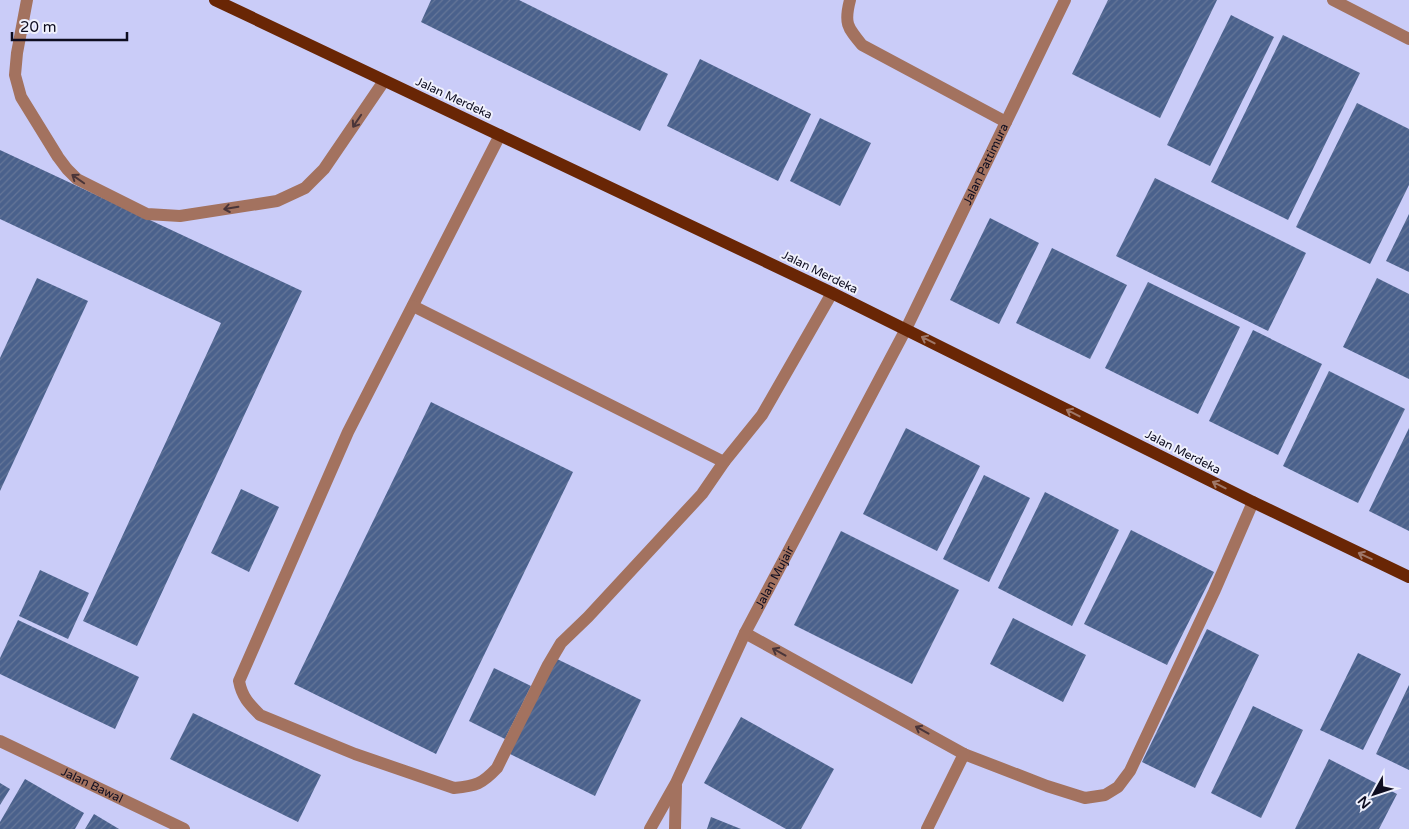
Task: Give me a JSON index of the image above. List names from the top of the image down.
{
  "streets": {
    "main road": ["Jalan Merdeka"],
    "street": ["Jalan Pattimura", "Jalan Mujair", "Jalan Bawal"]
  },
  "crossings": [
    ["Jalan Merdeka", "Jalan Pattimura"],
    ["Jalan Merdeka", "Jalan Mujair"],
    ["Jalan Pattimura", "Jalan Mujair"]
  ],
  "one_way": ["Jalan Merdeka"],
  "scale_bar": "20 m",
  "north": "bottom left"
}
